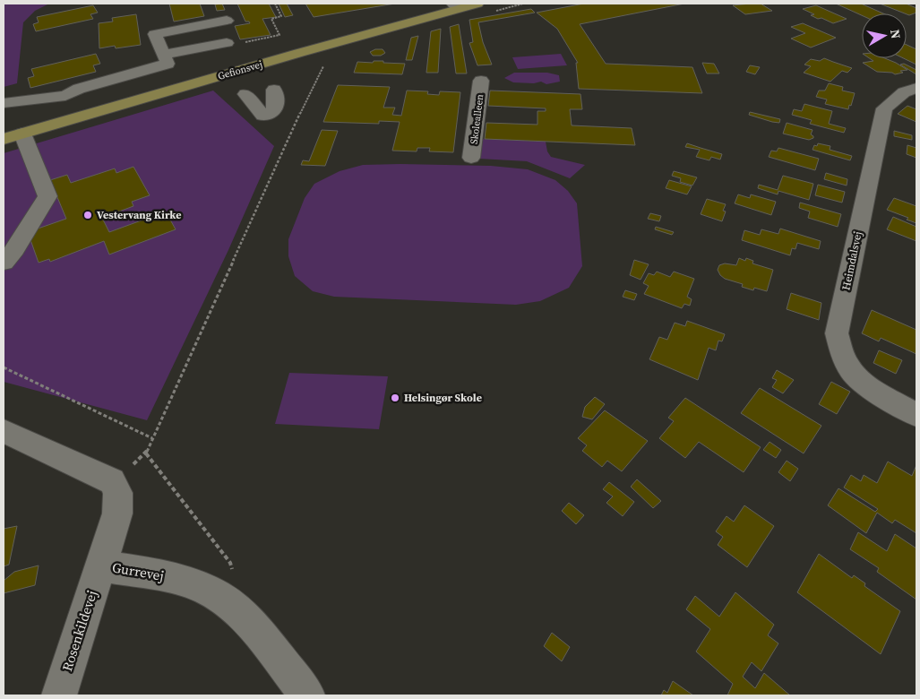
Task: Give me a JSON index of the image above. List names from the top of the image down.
{
  "streets": {
    "main road": ["Gefionsvej"],
    "street": [
      "Skolealleen",
      "Heimdalsvej",
      "Gurrevej",
      "Rosenkildevej"
    ]
  },
  "crossings": [
    ["Gurrevej", "Rosenkildevej"]
  ],
  "places": ["Vestervang Kirke", "Helsingør Skole"],
  "north": "right"
}
